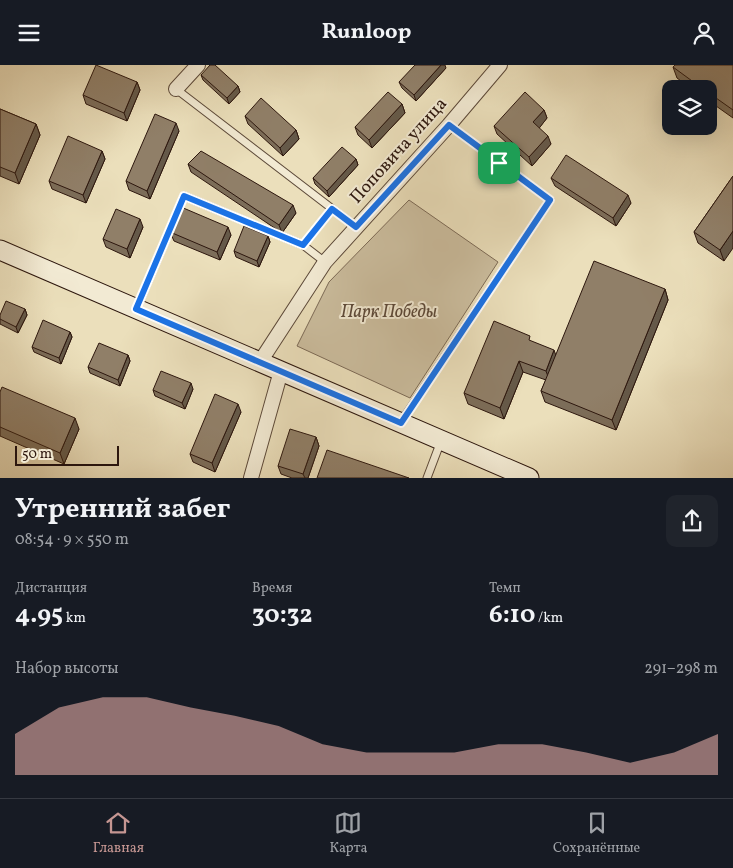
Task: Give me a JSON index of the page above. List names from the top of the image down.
{
  "streets": {
    "street": ["Поповича улица"]
  },
  "parks": ["Парк Победы"],
  "scale_bar": "50 m",
  "page": {
    "header": "Runloop",
    "scale": "50 m",
    "heading": ["Утренний забег", "08:54 · 9 × 550 m"],
    "stats": [
      ["Дистанция", "4.95 km"],
      ["Время", "30:32"],
      ["Темп", "6:10 /km"]
    ],
    "chart": ["Набор высоты", "291–298 m"],
    "tabs": ["Главная", "Карта", "Сохранённые"]
  }
}
